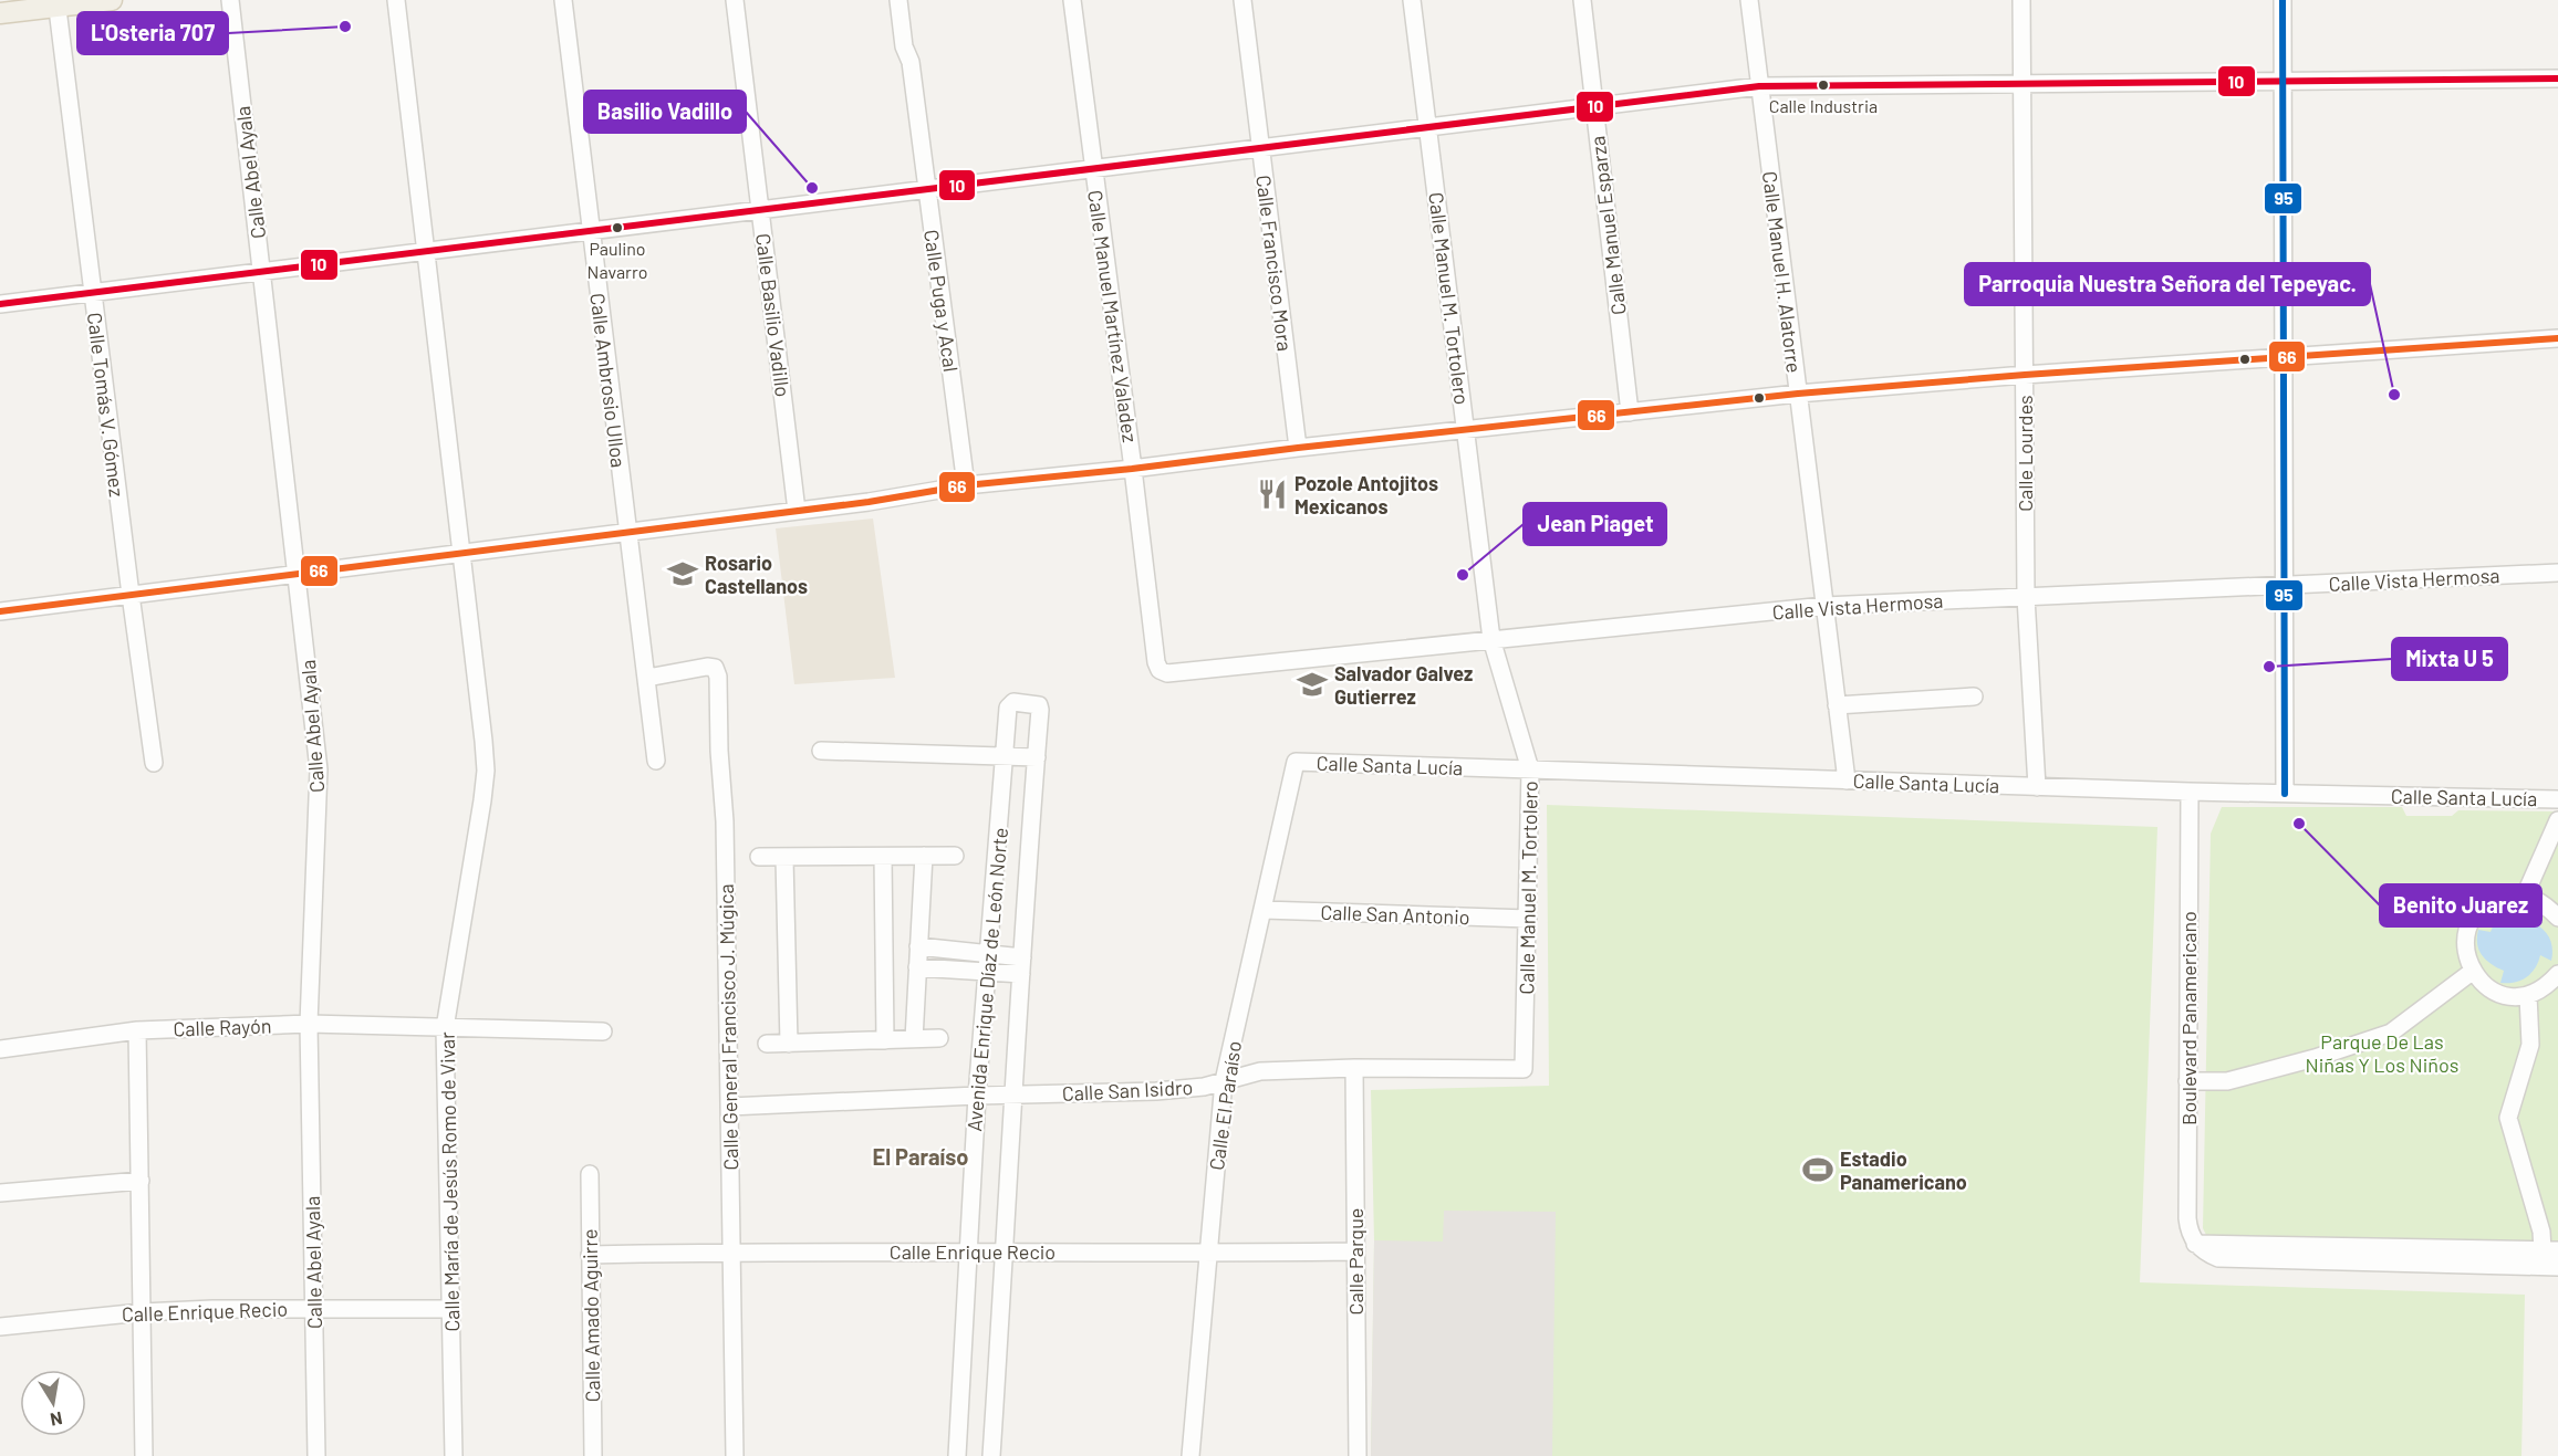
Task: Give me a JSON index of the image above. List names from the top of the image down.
{
  "streets": {
    "street": [
      "Calle Abel Ayala",
      "Calle Manuel Esparza",
      "Calle Francisco Mora",
      "Calle Manuel H. Alatorre",
      "Calle Manuel M. Tortolero",
      "Calle Puga y Acal",
      "Calle Basilio Vadillo",
      "Calle Manuel Martínez Valadez",
      "Calle Ambrosio Ulloa",
      "Calle Tomás V. Gómez",
      "Calle Lourdes",
      "Calle Vista Hermosa",
      "Calle Santa Lucía",
      "Calle San Antonio",
      "Avenida Enrique Díaz de León Norte",
      "Boulevard Panamericano",
      "Calle Rayón",
      "Calle General Francisco J. Múgica",
      "Calle San Isidro",
      "Calle El Paraíso",
      "Calle María de Jesús Romo de Vivar",
      "Calle Enrique Recio",
      "Calle Parque",
      "Calle Amado Aguirre"
    ]
  },
  "crossings": [
    ["Calle Abel Ayala", "Calle Rayón"],
    ["Calle Abel Ayala", "Calle Enrique Recio"],
    ["Calle Manuel H. Alatorre", "Calle Vista Hermosa"],
    ["Calle Manuel H. Alatorre", "Calle Santa Lucía"],
    ["Calle Manuel M. Tortolero", "Calle Vista Hermosa"],
    ["Calle Manuel M. Tortolero", "Calle Santa Lucía"],
    ["Calle Manuel M. Tortolero", "Calle San Antonio"],
    ["Calle Manuel M. Tortolero", "Calle San Isidro"],
    ["Calle Manuel Martínez Valadez", "Calle Vista Hermosa"],
    ["Calle Ambrosio Ulloa", "Calle General Francisco J. Múgica"],
    ["Calle Lourdes", "Calle Vista Hermosa"],
    ["Calle Lourdes", "Calle Santa Lucía"],
    ["Calle Santa Lucía", "Boulevard Panamericano"],
    ["Calle Santa Lucía", "Calle El Paraíso"],
    ["Calle San Antonio", "Calle El Paraíso"],
    ["Avenida Enrique Díaz de León Norte", "Calle San Isidro"],
    ["Avenida Enrique Díaz de León Norte", "Calle Enrique Recio"],
    ["Calle Rayón", "Calle María de Jesús Romo de Vivar"],
    ["Calle General Francisco J. Múgica", "Calle San Isidro"],
    ["Calle General Francisco J. Múgica", "Calle Enrique Recio"],
    ["Calle San Isidro", "Calle El Paraíso"],
    ["Calle San Isidro", "Calle Parque"],
    ["Calle El Paraíso", "Calle Enrique Recio"],
    ["Calle María de Jesús Romo de Vivar", "Calle Enrique Recio"],
    ["Calle Enrique Recio", "Calle Parque"],
    ["Calle Enrique Recio", "Calle Amado Aguirre"]
  ],
  "districts": ["El Paraíso"],
  "parks": ["Parque De Las Niñas Y Los Niños"],
  "places": {
    "other": [
      "L'Osteria 707",
      "Calle Industria",
      "Basilio Vadillo",
      "Paulino Navarro",
      "Parroquia Nuestra Señora del Tepeyac.",
      "Jean Piaget",
      "Mixta U 5",
      "Benito Juarez"
    ],
    "restaurant": ["Pozole Antojitos Mexicanos"],
    "school or university": ["Rosario Castellanos", "Salvador Galvez Gutierrez"],
    "sports": ["Estadio Panamericano"]
  },
  "lines": ["transit line 95", "transit line 10", "transit line 66"],
  "north": "bottom"
}
